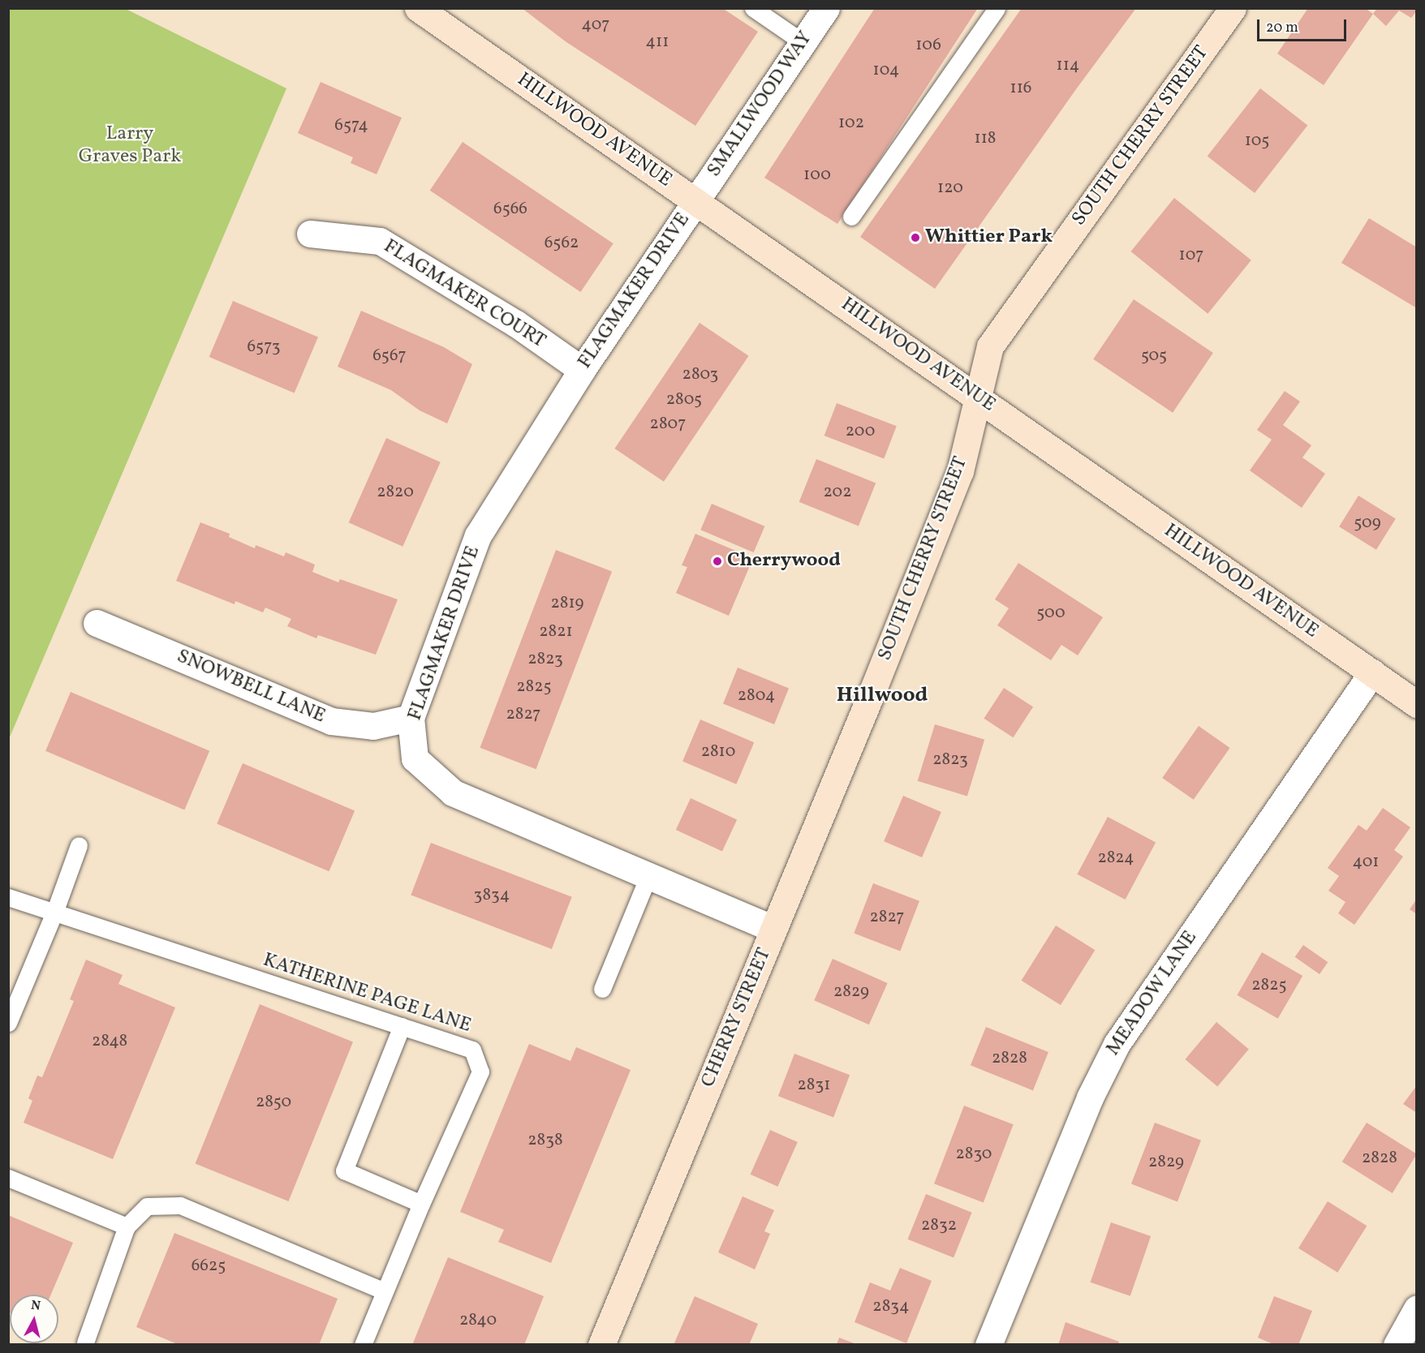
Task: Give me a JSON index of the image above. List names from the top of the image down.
{
  "streets": {
    "street": [
      "SMALLWOOD WAY",
      "HILLWOOD AVENUE",
      "SOUTH CHERRY STREET",
      "FLAGMAKER DRIVE",
      "FLAGMAKER COURT",
      "SNOWBELL LANE",
      "MEADOW LANE",
      "CHERRY STREET"
    ],
    "lane": ["KATHERINE PAGE LANE"]
  },
  "crossings": [
    ["SMALLWOOD WAY", "HILLWOOD AVENUE"],
    ["SMALLWOOD WAY", "FLAGMAKER DRIVE"],
    ["HILLWOOD AVENUE", "SOUTH CHERRY STREET"],
    ["HILLWOOD AVENUE", "FLAGMAKER DRIVE"],
    ["HILLWOOD AVENUE", "MEADOW LANE"],
    ["SOUTH CHERRY STREET", "CHERRY STREET"],
    ["FLAGMAKER DRIVE", "FLAGMAKER COURT"],
    ["FLAGMAKER DRIVE", "SNOWBELL LANE"],
    ["FLAGMAKER DRIVE", "CHERRY STREET"]
  ],
  "districts": ["Hillwood"],
  "parks": ["Larry Graves Park"],
  "places": ["Whittier Park", "Cherrywood"],
  "house_numbers": [
    "407",
    "411",
    "106",
    "114",
    "104",
    "116",
    "102",
    "6574",
    "118",
    "105",
    "100",
    "120",
    "6566",
    "6562",
    "107",
    "6573",
    "6567",
    "505",
    "2803",
    "2805",
    "2807",
    "200",
    "2820",
    "202",
    "509",
    "2819",
    "500",
    "2821",
    "2823",
    "2825",
    "2804",
    "2827",
    "2810",
    "2823",
    "2824",
    "401",
    "3834",
    "2827",
    "2825",
    "2829",
    "2848",
    "2828",
    "2831",
    "2850",
    "2838",
    "2830",
    "2828",
    "2829",
    "2832",
    "6625",
    "2834",
    "2840"
  ],
  "scale_bar": "20 m",
  "north": "top"
}
